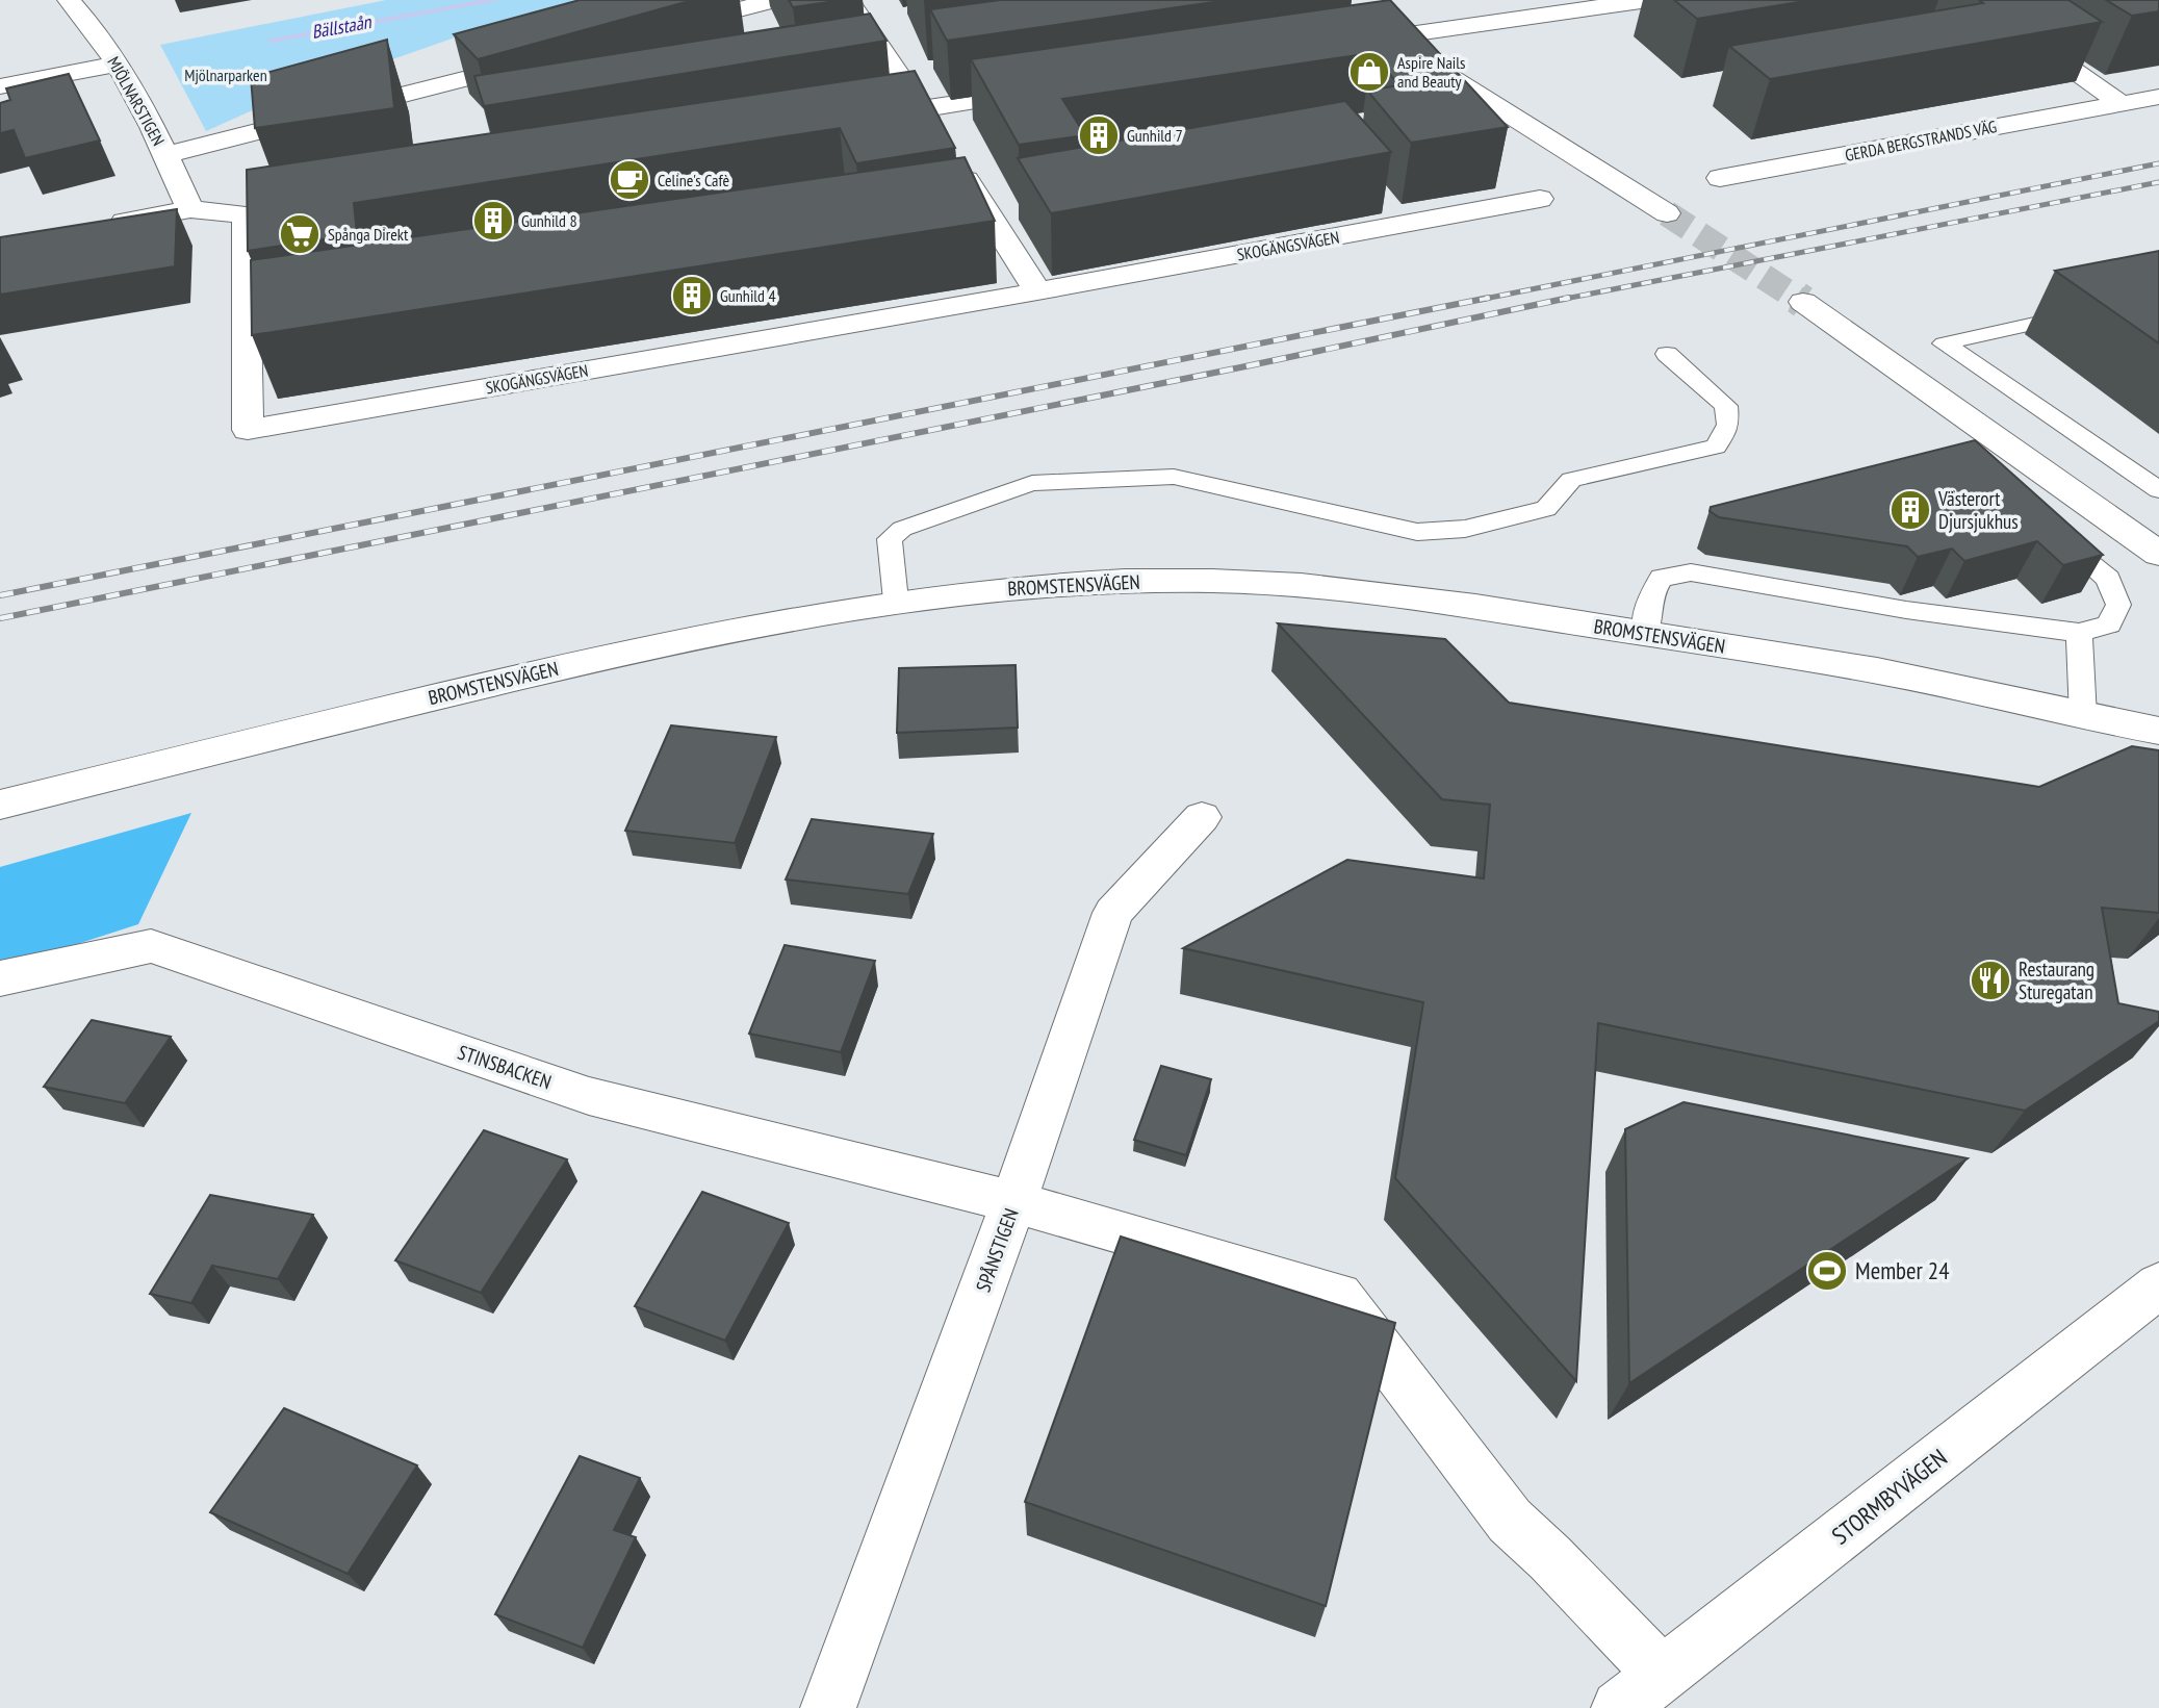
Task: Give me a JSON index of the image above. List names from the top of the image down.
{
  "streets": {
    "street": [
      "MJÖLNARSTIGEN",
      "GERDA BERGSTRANDS VÄG",
      "SKOGÄNGSVÄGEN",
      "BROMSTENSVÄGEN",
      "STINSBACKEN",
      "SPÅNSTIGEN",
      "STORMBYVÄGEN"
    ]
  },
  "crossings": [
    ["STINSBACKEN", "SPÅNSTIGEN"],
    ["STINSBACKEN", "STORMBYVÄGEN"]
  ],
  "water": ["Bällstaån"],
  "parks": ["Mjölnarparken"],
  "places": {
    "shop": ["Aspire Nails and Beauty"],
    "building": [
      "Gunhild 7",
      "Gunhild 8",
      "Gunhild 4",
      "Västerort Djursjukhus"
    ],
    "cafe": ["Celine's Cafè"],
    "supermarket": ["Spånga Direkt"],
    "restaurant": ["Restaurang Sturegatan"],
    "sports": ["Member 24"]
  }
}
